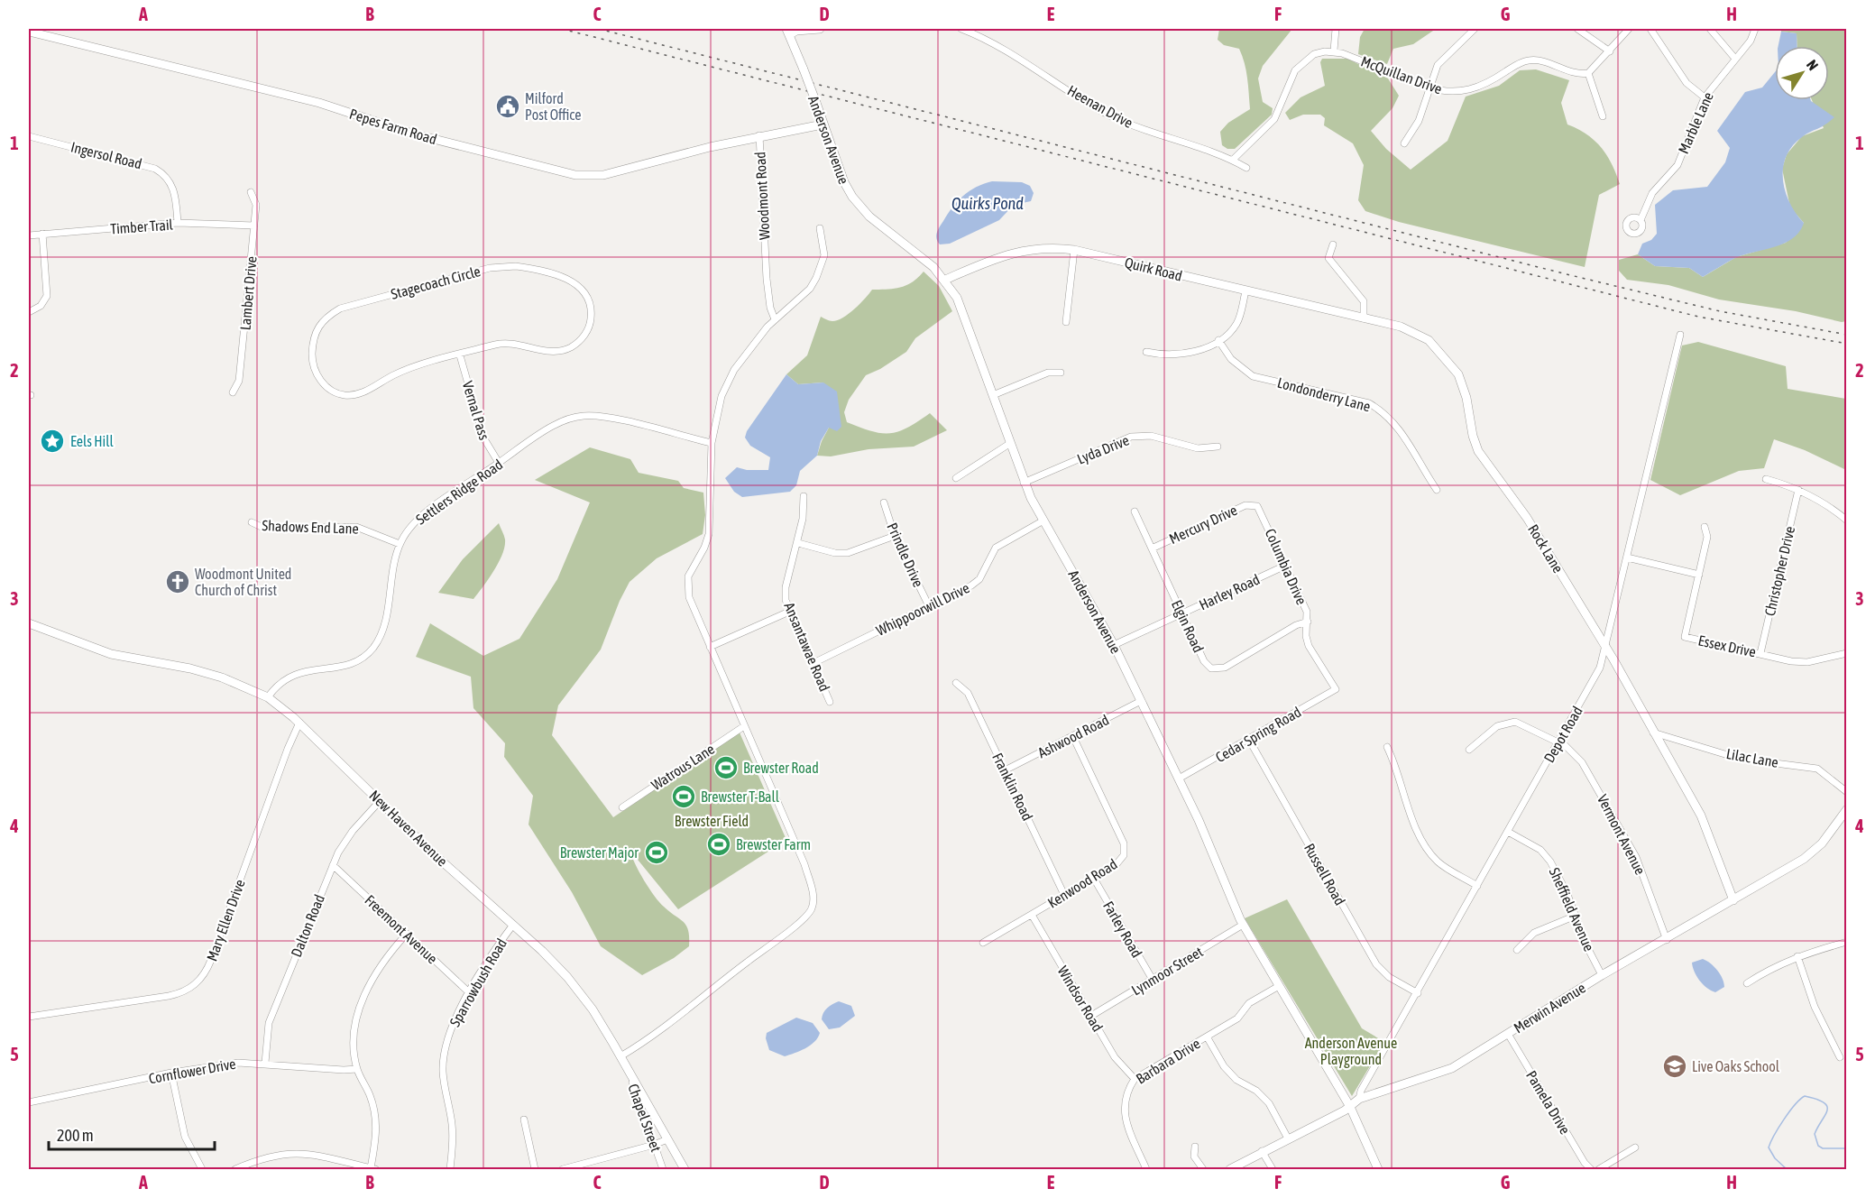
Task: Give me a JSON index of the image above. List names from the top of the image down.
{
  "streets": {
    "main road": [
      "Pepes Farm Road",
      "Anderson Avenue",
      "Woodmont Road",
      "Quirk Road",
      "Rock Lane",
      "New Haven Avenue",
      "Merwin Avenue"
    ],
    "street": [
      "McQuillan Drive",
      "Heenan Drive",
      "Marble Lane",
      "Ingersol Road",
      "Timber Trail",
      "Stagecoach Circle",
      "Lambert Drive",
      "Londonderry Lane",
      "Vernal Pass",
      "Lyda Drive",
      "Settlers Ridge Road",
      "Mercury Drive",
      "Shadows End Lane",
      "Prindle Drive",
      "Columbia Drive",
      "Christopher Drive",
      "Harley Road",
      "Whippoorwill Drive",
      "Elgin Road",
      "Essex Drive",
      "Ansantawae Road",
      "Cedar Spring Road",
      "Depot Road",
      "Ashwood Road",
      "Lilac Lane",
      "Watrous Lane",
      "Franklin Road",
      "Vermont Avenue",
      "Russell Road",
      "Kenwood Road",
      "Sheffield Avenue",
      "Mary Ellen Drive",
      "Dalton Road",
      "Freemont Avenue",
      "Farley Road",
      "Lynmoor Street",
      "Sparrowbush Road",
      "Windsor Road",
      "Barbara Drive",
      "Cornflower Drive",
      "Pamela Drive",
      "Chapel Street"
    ]
  },
  "crossings": [
    ["Pepes Farm Road", "Woodmont Road"],
    ["Anderson Avenue", "Woodmont Road"],
    ["Anderson Avenue", "Quirk Road"],
    ["Anderson Avenue", "Lyda Drive"],
    ["Anderson Avenue", "Harley Road"],
    ["Anderson Avenue", "Whippoorwill Drive"],
    ["Anderson Avenue", "Cedar Spring Road"],
    ["Anderson Avenue", "Ashwood Road"],
    ["Anderson Avenue", "Lynmoor Street"],
    ["Anderson Avenue", "Merwin Avenue"],
    ["Anderson Avenue", "Barbara Drive"],
    ["Ingersol Road", "Timber Trail"],
    ["Timber Trail", "Lambert Drive"],
    ["Quirk Road", "Rock Lane"],
    ["Stagecoach Circle", "Vernal Pass"],
    ["Vernal Pass", "Settlers Ridge Road"],
    ["Settlers Ridge Road", "Shadows End Lane"],
    ["Settlers Ridge Road", "New Haven Avenue"],
    ["Mercury Drive", "Columbia Drive"],
    ["Mercury Drive", "Elgin Road"],
    ["Rock Lane", "Depot Road"],
    ["Rock Lane", "Lilac Lane"],
    ["Rock Lane", "Merwin Avenue"],
    ["Prindle Drive", "Whippoorwill Drive"],
    ["Columbia Drive", "Harley Road"],
    ["Columbia Drive", "Elgin Road"],
    ["Columbia Drive", "Cedar Spring Road"],
    ["Christopher Drive", "Essex Drive"],
    ["Harley Road", "Elgin Road"],
    ["Whippoorwill Drive", "Ansantawae Road"],
    ["Cedar Spring Road", "Russell Road"],
    ["Depot Road", "Vermont Avenue"],
    ["Depot Road", "Russell Road"],
    ["Depot Road", "Sheffield Avenue"],
    ["Depot Road", "Merwin Avenue"],
    ["Ashwood Road", "Franklin Road"],
    ["Ashwood Road", "Kenwood Road"],
    ["Franklin Road", "Kenwood Road"],
    ["New Haven Avenue", "Mary Ellen Drive"],
    ["New Haven Avenue", "Dalton Road"],
    ["New Haven Avenue", "Sparrowbush Road"],
    ["New Haven Avenue", "Chapel Street"],
    ["Vermont Avenue", "Merwin Avenue"],
    ["Kenwood Road", "Farley Road"],
    ["Kenwood Road", "Windsor Road"],
    ["Sheffield Avenue", "Merwin Avenue"],
    ["Dalton Road", "Freemont Avenue"],
    ["Dalton Road", "Cornflower Drive"],
    ["Freemont Avenue", "Sparrowbush Road"],
    ["Farley Road", "Lynmoor Street"],
    ["Lynmoor Street", "Windsor Road"],
    ["Windsor Road", "Barbara Drive"],
    ["Merwin Avenue", "Pamela Drive"]
  ],
  "water": ["Quirks Pond"],
  "parks": ["Brewster Field", "Anderson Avenue Playground"],
  "places": {
    "public building": ["Milford Post Office"],
    "place": ["Eels Hill"],
    "church": ["Woodmont United Church of Christ"],
    "sports": [
      "Brewster Road",
      "Brewster T-Ball",
      "Brewster Farm",
      "Brewster Major"
    ],
    "school or university": ["Live Oaks School"]
  },
  "scale_bar": "200 m",
  "north": "top right",
  "grid": {
    "columns": [
      "A",
      "B",
      "C",
      "D",
      "E",
      "F",
      "G",
      "H"
    ],
    "rows": [
      "1",
      "2",
      "3",
      "4",
      "5"
    ]
  }
}
